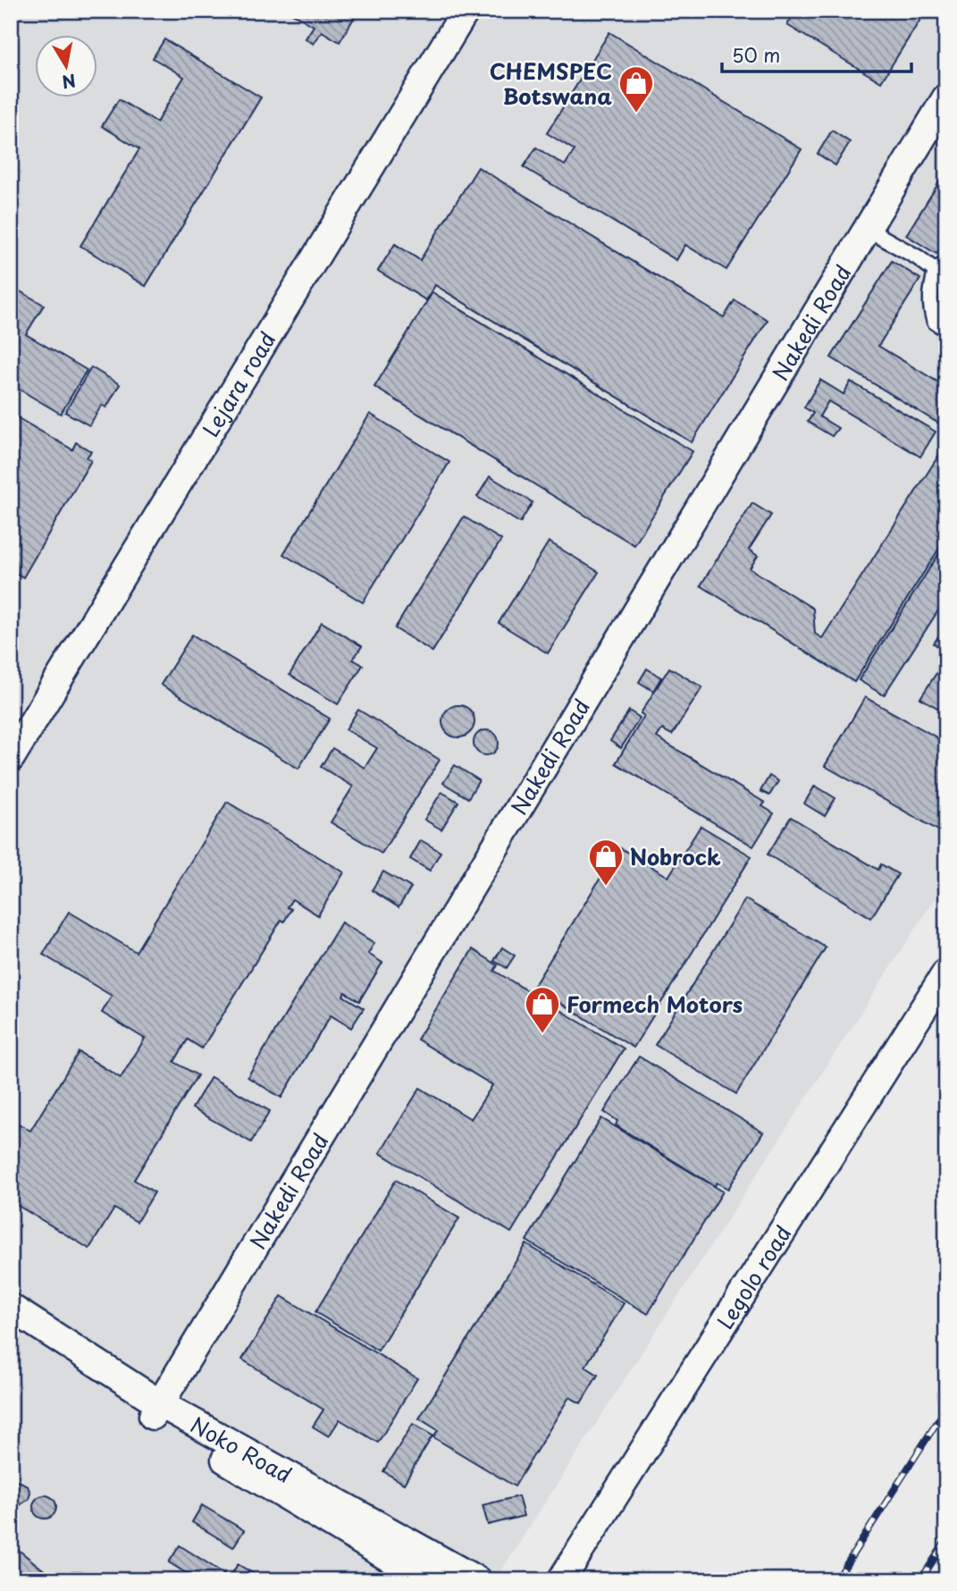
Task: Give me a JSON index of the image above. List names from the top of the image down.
{
  "streets": {
    "street": [
      "Nakedi Road",
      "Lejara road",
      "Legolo road",
      "Noko Road"
    ]
  },
  "crossings": [
    ["Nakedi Road", "Noko Road"]
  ],
  "places": {
    "shop": ["CHEMSPEC Botswana", "Nobrock", "Formech Motors"]
  },
  "scale_bar": "50 m",
  "north": "bottom"
}
